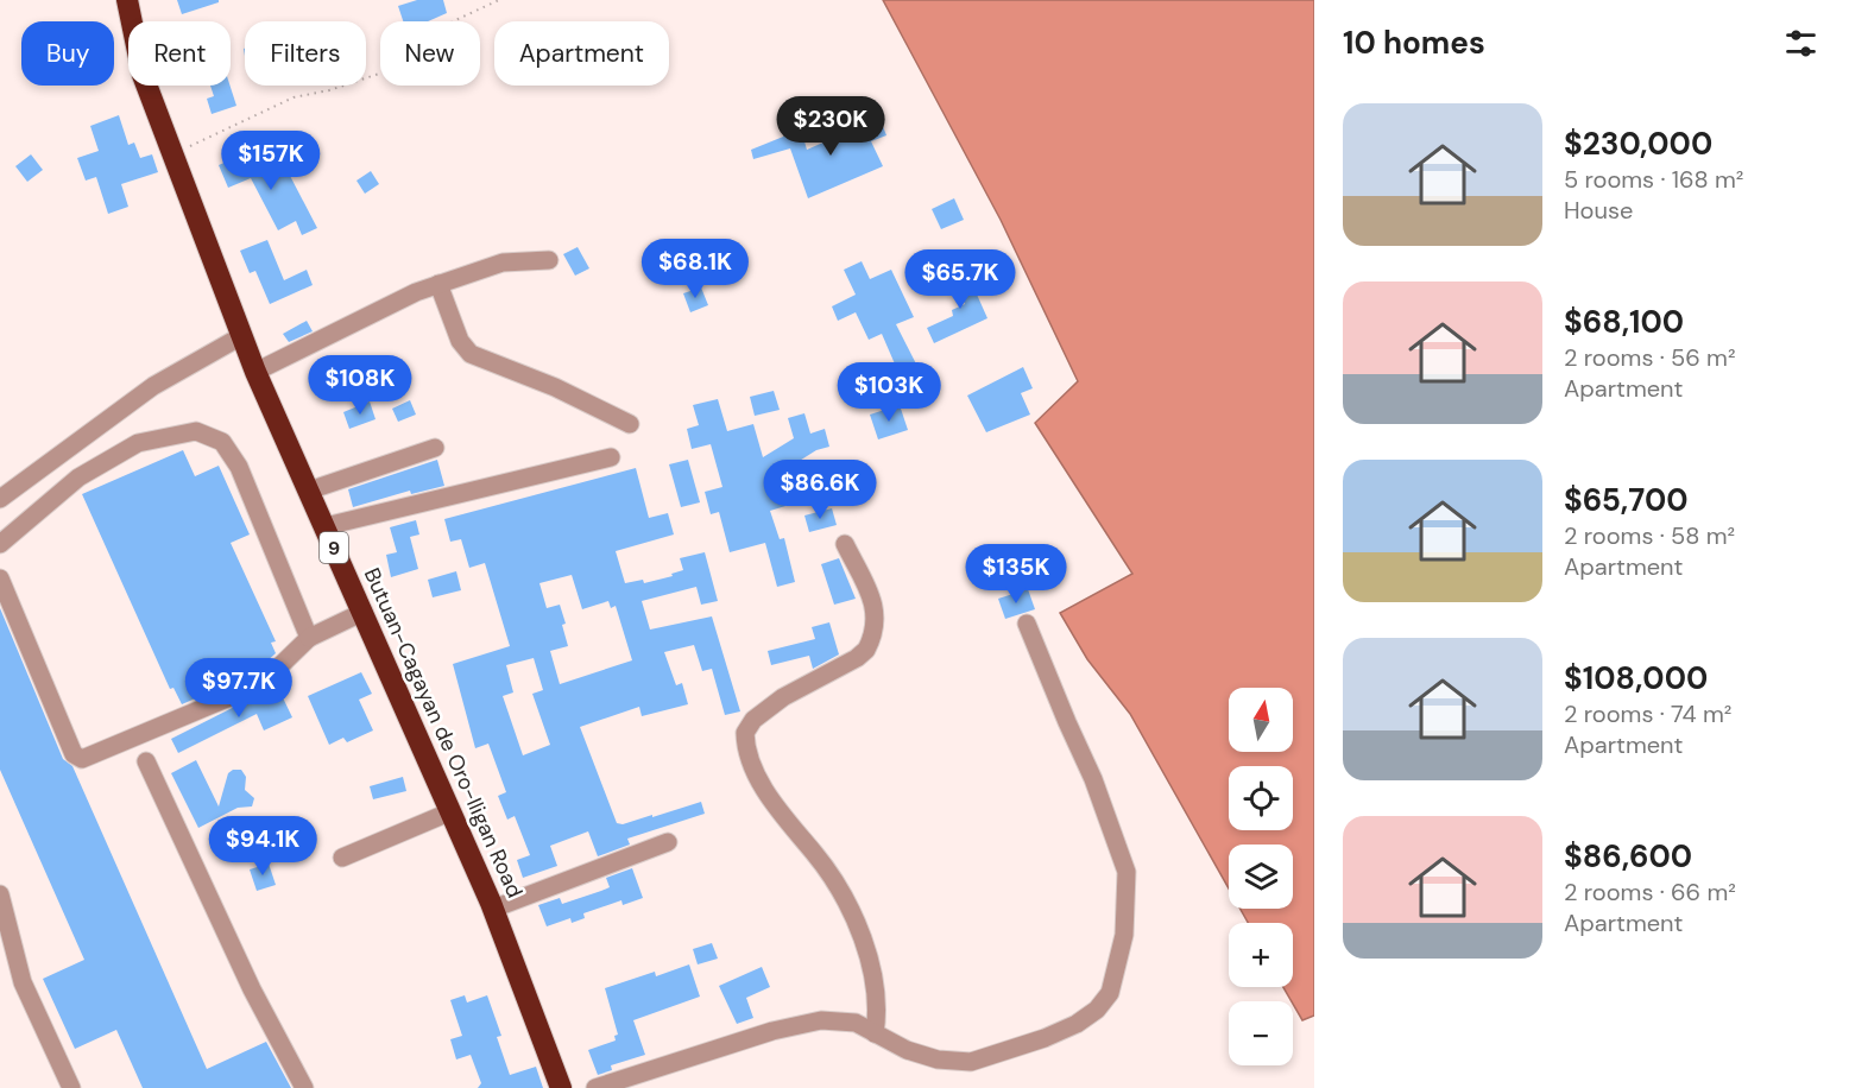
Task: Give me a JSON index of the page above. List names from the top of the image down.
{
  "streets": {
    "highway": ["9", "Butuan-Cagayan de Oro-Iligan Road"]
  },
  "north": "top",
  "page": {
    "heading": "10 homes",
    "chip": [
      "Buy",
      "Rent",
      "Filters",
      "New",
      "Apartment"
    ],
    "list": [
      {
        "name": "$230,000",
        "note": "5 rooms · 168 m² · House"
      },
      {
        "name": "$68,100",
        "note": "2 rooms · 56 m² · Apartment"
      },
      {
        "name": "$65,700",
        "note": "2 rooms · 58 m² · Apartment"
      },
      {
        "name": "$108,000",
        "note": "2 rooms · 74 m² · Apartment"
      },
      {
        "name": "$86,600",
        "note": "2 rooms · 66 m² · Apartment"
      }
    ],
    "price": [
      "$230K",
      "$157K",
      "$68.1K",
      "$65.7K",
      "$108K",
      "$103K",
      "$86.6K",
      "$135K",
      "$97.7K",
      "$94.1K"
    ],
    "map_buttons": ["+", "−"]
  }
}
